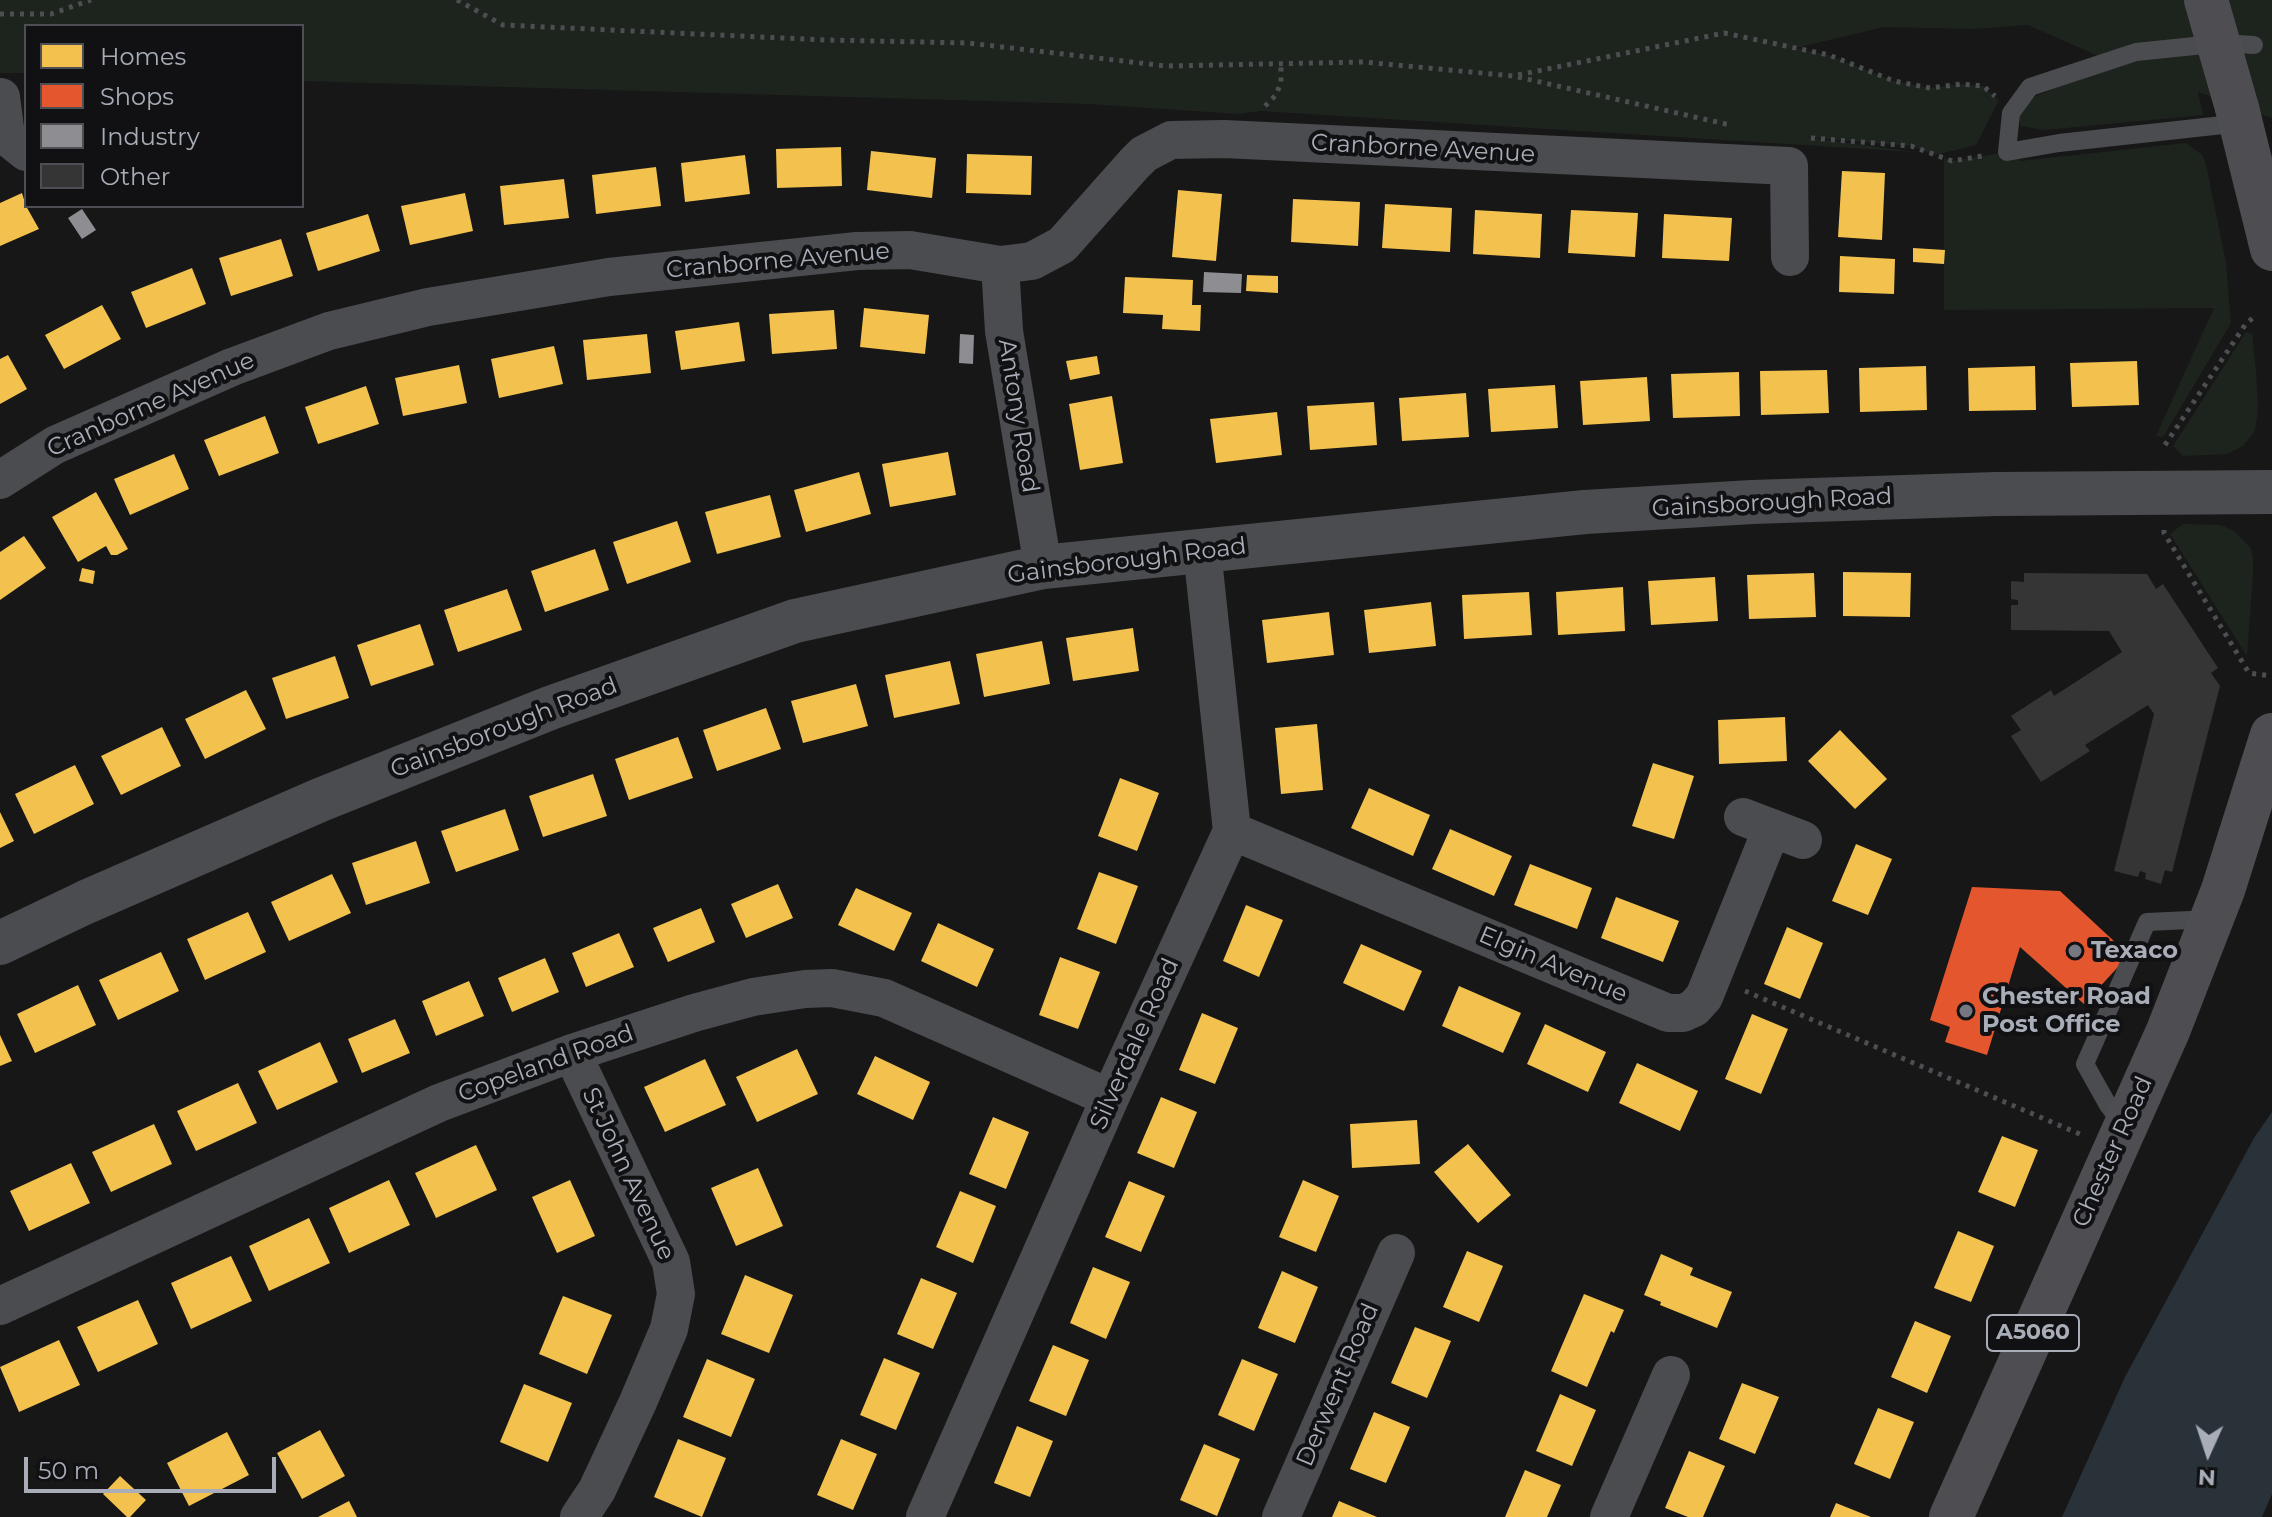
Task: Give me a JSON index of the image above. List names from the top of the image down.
{
  "streets": {
    "highway": ["Chester Road", "A5060"],
    "street": [
      "Cranborne Avenue",
      "Antony Road",
      "Gainsborough Road",
      "Elgin Avenue",
      "Silverdale Road",
      "Copeland Road",
      "St John Avenue",
      "Derwent Road"
    ]
  },
  "crossings": [
    ["Cranborne Avenue", "Antony Road"],
    ["Antony Road", "Gainsborough Road"],
    ["Elgin Avenue", "Silverdale Road"],
    ["Silverdale Road", "Copeland Road"],
    ["Copeland Road", "St John Avenue"]
  ],
  "places": ["Texaco", "Chester Road Post Office"],
  "legend": [
    "Homes",
    "Shops",
    "Industry",
    "Other"
  ],
  "scale_bar": "50 m",
  "north": "bottom"
}
